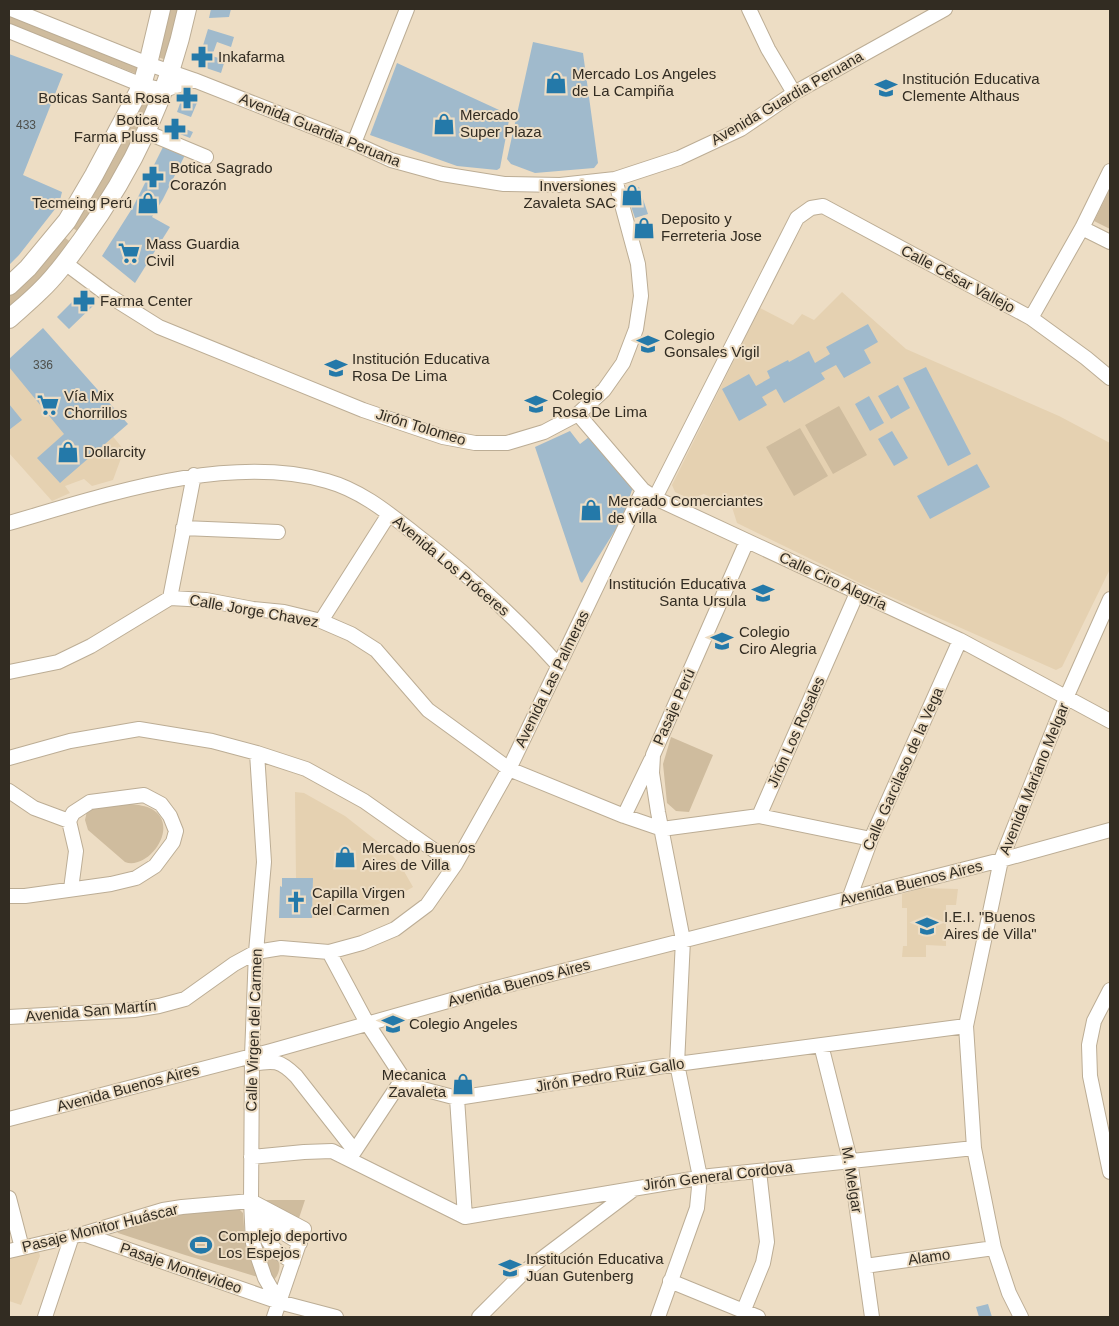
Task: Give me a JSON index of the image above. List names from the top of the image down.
{
  "streets": {
    "street": [
      "Avenida Guardia Peruana",
      "Calle César Vallejo",
      "Jirón Tolomeo",
      "Avenida Los Próceres",
      "Calle Ciro Alegría",
      "Calle Jorge Chavez",
      "Avenida Las Palmeras",
      "Pasaje Perú",
      "Jirón Los Rosales",
      "Calle Garcilaso de la Vega",
      "Avenida Mariano Melgar",
      "Avenida Buenos Aires",
      "Avenida San Martín",
      "Calle Virgen del Carmen",
      "Jirón Pedro Ruiz Gallo",
      "Jirón General Cordova",
      "M. Melgar",
      "Pasaje Monitor Huáscar",
      "Alamo",
      "Pasaje Montevideo"
    ]
  },
  "crossings": [
    ["Avenida Guardia Peruana", "Jirón Tolomeo"],
    ["Calle César Vallejo", "Calle Ciro Alegría"],
    ["Jirón Tolomeo", "Calle Ciro Alegría"],
    ["Avenida Los Próceres", "Avenida Las Palmeras"],
    ["Calle Ciro Alegría", "Avenida Las Palmeras"],
    ["Calle Ciro Alegría", "Pasaje Perú"],
    ["Calle Ciro Alegría", "Jirón Los Rosales"],
    ["Calle Ciro Alegría", "Calle Garcilaso de la Vega"],
    ["Calle Ciro Alegría", "Avenida Mariano Melgar"],
    ["Calle Jorge Chavez", "Avenida Las Palmeras"],
    ["Calle Jorge Chavez", "Pasaje Perú"],
    ["Avenida Las Palmeras", "Avenida San Martín"],
    ["Pasaje Perú", "Avenida Buenos Aires"],
    ["Pasaje Perú", "Jirón Pedro Ruiz Gallo"],
    ["Pasaje Perú", "Jirón General Cordova"],
    ["Calle Garcilaso de la Vega", "Avenida Buenos Aires"],
    ["Avenida Mariano Melgar", "Avenida Buenos Aires"],
    ["Avenida Mariano Melgar", "Jirón Pedro Ruiz Gallo"],
    ["Avenida Mariano Melgar", "Jirón General Cordova"],
    ["Avenida Mariano Melgar", "Alamo"],
    ["Avenida Buenos Aires", "Calle Virgen del Carmen"],
    ["Avenida Buenos Aires", "Jirón Pedro Ruiz Gallo"],
    ["Avenida San Martín", "Calle Virgen del Carmen"],
    ["Avenida San Martín", "Jirón Pedro Ruiz Gallo"],
    ["Calle Virgen del Carmen", "Pasaje Monitor Huáscar"],
    ["Calle Virgen del Carmen", "Pasaje Montevideo"],
    ["Jirón Pedro Ruiz Gallo", "M. Melgar"],
    ["Jirón General Cordova", "M. Melgar"],
    ["M. Melgar", "Alamo"],
    ["Pasaje Monitor Huáscar", "Pasaje Montevideo"]
  ],
  "places": {
    "pharmacy": [
      "Inkafarma",
      "Boticas Santa Rosa",
      "Botica Farma Pluss",
      "Botica Sagrado Corazón",
      "Farma Center"
    ],
    "shop": [
      "Mercado Los Angeles de La Campiña",
      "Mercado Super Plaza",
      "Inversiones Zavaleta SAC",
      "Tecmeing Perú",
      "Deposito y Ferreteria Jose",
      "Dollarcity",
      "Mercado Comerciantes de Villa",
      "Mercado Buenos Aires de Villa",
      "Mecanica Zavaleta"
    ],
    "school or university": [
      "Institución Educativa Clemente Althaus",
      "Colegio Gonsales Vigil",
      "Institución Educativa Rosa De Lima",
      "Colegio Rosa De Lima",
      "Institución Educativa Santa Ursula",
      "Colegio Ciro Alegria",
      "I.E.I. \"Buenos Aires de Villa\"",
      "Colegio Angeles",
      "Institución Educativa Juan Gutenberg"
    ],
    "supermarket": ["Mass Guardia Civil", "Vía Mix Chorrillos"],
    "church": ["Capilla Virgen del Carmen"],
    "sports": ["Complejo deportivo Los Espejos"]
  },
  "house_numbers": ["433", "336"]
}
